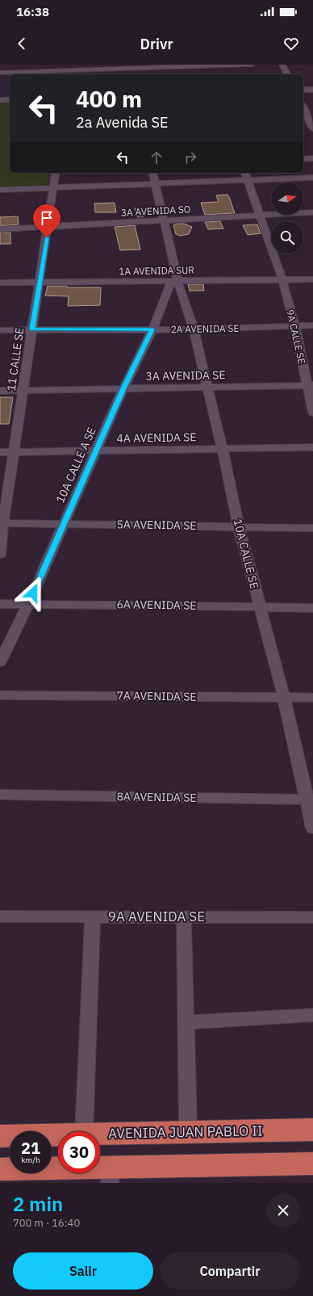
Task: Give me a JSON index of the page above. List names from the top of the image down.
{
  "streets": {
    "highway": ["AVENIDA JUAN PABLO II"],
    "street": [
      "3A AVENIDA SO",
      "1A AVENIDA SUR",
      "2A AVENIDA SE",
      "9A CALLE SE",
      "11 CALLE SE",
      "3A AVENIDA SE",
      "4A AVENIDA SE",
      "10A CALLE A SE",
      "5A AVENIDA SE",
      "10A CALLE SE",
      "6A AVENIDA SE",
      "7A AVENIDA SE",
      "8A AVENIDA SE",
      "9A AVENIDA SE"
    ]
  },
  "crossings": [
    ["3A AVENIDA SO", "9A CALLE SE"],
    ["3A AVENIDA SO", "11 CALLE SE"],
    ["3A AVENIDA SO", "10A CALLE SE"],
    ["1A AVENIDA SUR", "9A CALLE SE"],
    ["1A AVENIDA SUR", "11 CALLE SE"],
    ["1A AVENIDA SUR", "10A CALLE A SE"],
    ["1A AVENIDA SUR", "10A CALLE SE"],
    ["2A AVENIDA SE", "9A CALLE SE"],
    ["2A AVENIDA SE", "11 CALLE SE"],
    ["2A AVENIDA SE", "10A CALLE A SE"],
    ["2A AVENIDA SE", "10A CALLE SE"],
    ["9A CALLE SE", "3A AVENIDA SE"],
    ["11 CALLE SE", "3A AVENIDA SE"],
    ["11 CALLE SE", "4A AVENIDA SE"],
    ["11 CALLE SE", "5A AVENIDA SE"],
    ["3A AVENIDA SE", "10A CALLE A SE"],
    ["3A AVENIDA SE", "10A CALLE SE"],
    ["4A AVENIDA SE", "10A CALLE A SE"],
    ["4A AVENIDA SE", "10A CALLE SE"],
    ["10A CALLE A SE", "5A AVENIDA SE"],
    ["10A CALLE A SE", "10A CALLE SE"],
    ["10A CALLE A SE", "6A AVENIDA SE"],
    ["5A AVENIDA SE", "10A CALLE SE"],
    ["10A CALLE SE", "6A AVENIDA SE"],
    ["10A CALLE SE", "7A AVENIDA SE"],
    ["10A CALLE SE", "8A AVENIDA SE"]
  ],
  "north": "right",
  "page": {
    "status": "16:38",
    "header": "Drivr",
    "turn": ["400 m", "2a Avenida SE"],
    "speed": "21 km/h",
    "limit": "30",
    "heading": ["2 min", "700 m · 16:40"],
    "buttons": ["Salir", "Compartir"]
  }
}
